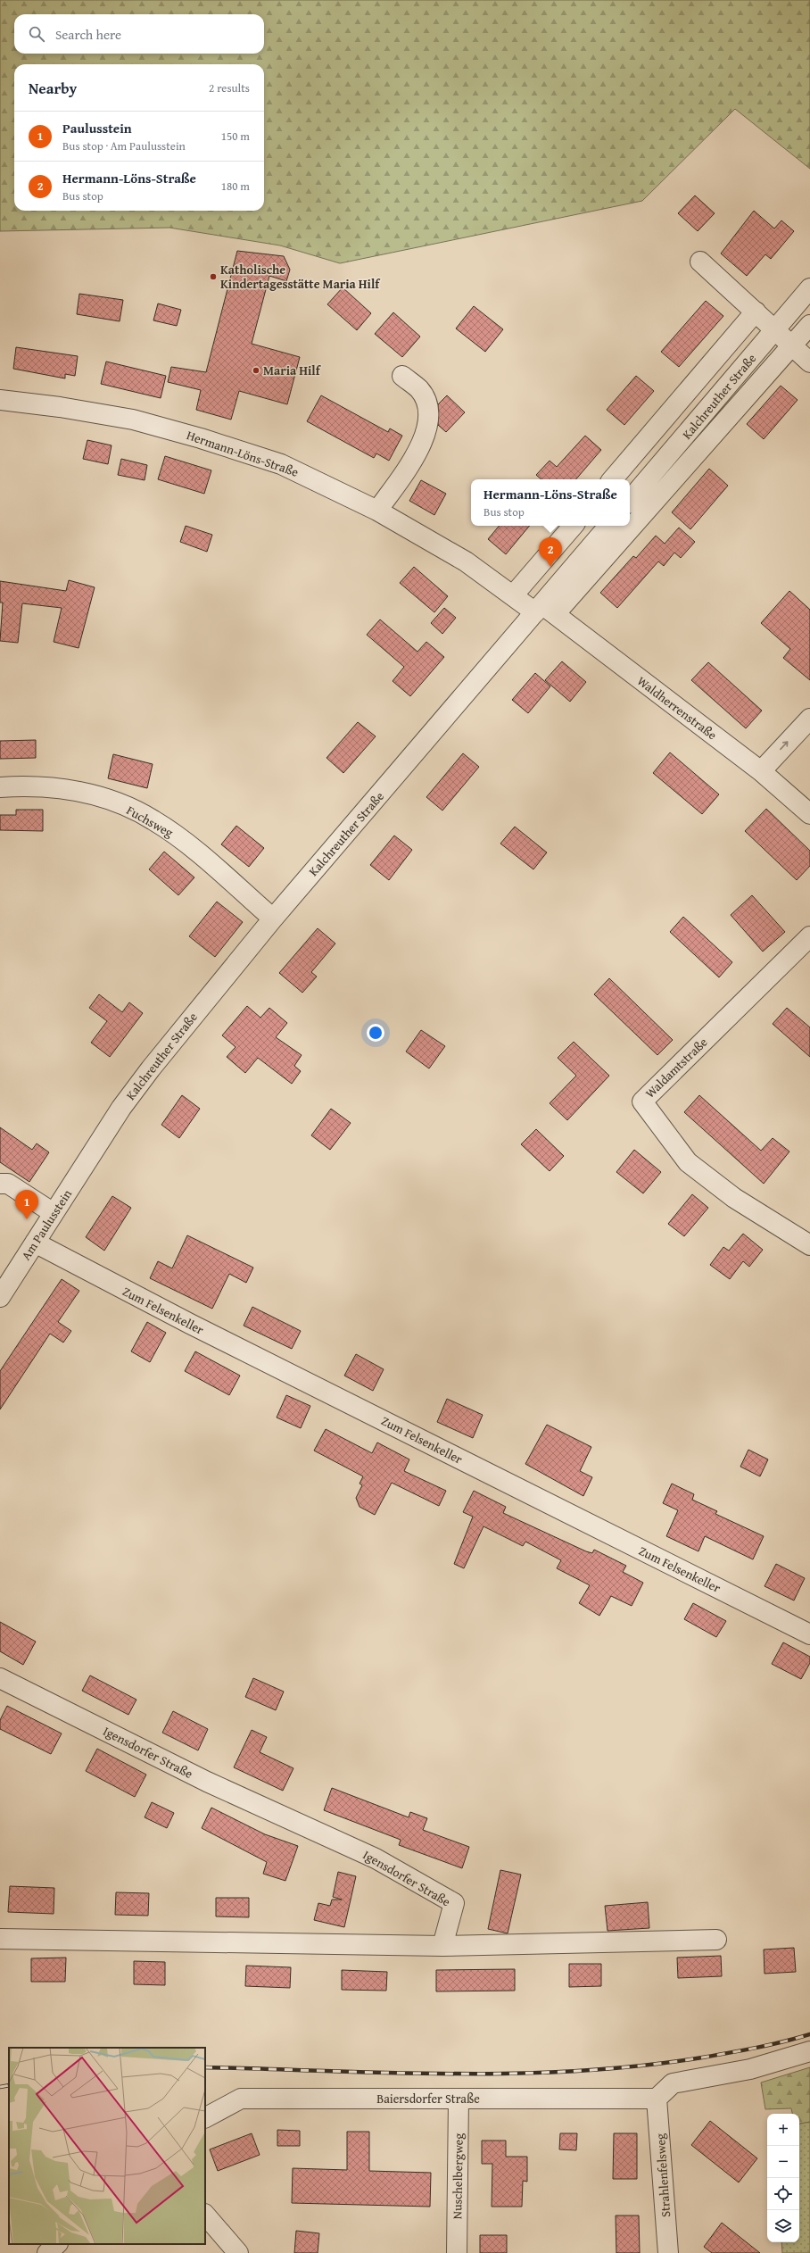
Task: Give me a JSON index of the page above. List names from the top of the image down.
{
  "streets": {
    "street": [
      "Kalchreuther Straße",
      "Hermann-Löns-Straße",
      "Waldherrenstraße",
      "Fuchsweg",
      "Waldamtstraße",
      "Am Paulusstein",
      "Zum Felsenkeller",
      "Igensdorfer Straße",
      "Baiersdorfer Straße",
      "Strahlenfelsweg",
      "Nuschelbergweg"
    ]
  },
  "crossings": [
    ["Kalchreuther Straße", "Hermann-Löns-Straße"],
    ["Kalchreuther Straße", "Waldherrenstraße"],
    ["Kalchreuther Straße", "Fuchsweg"],
    ["Kalchreuther Straße", "Am Paulusstein"],
    ["Hermann-Löns-Straße", "Waldherrenstraße"],
    ["Am Paulusstein", "Zum Felsenkeller"],
    ["Baiersdorfer Straße", "Strahlenfelsweg"],
    ["Baiersdorfer Straße", "Nuschelbergweg"]
  ],
  "places": ["Katholische Kindertagesstätte Maria Hilf", "Maria Hilf"],
  "page": {
    "search": "Search here",
    "heading": ["Nearby", "2 results"],
    "list": [
      {
        "mark": "1",
        "name": "Paulusstein",
        "note": "Bus stop · Am Paulusstein",
        "value": "150 m"
      },
      {
        "mark": "2",
        "name": "Hermann-Löns-Straße",
        "note": "Bus stop",
        "value": "180 m"
      }
    ],
    "popup": ["Hermann-Löns-Straße", "Bus stop"],
    "pins": ["2", "1"],
    "map_buttons": ["+", "−"]
  }
}
